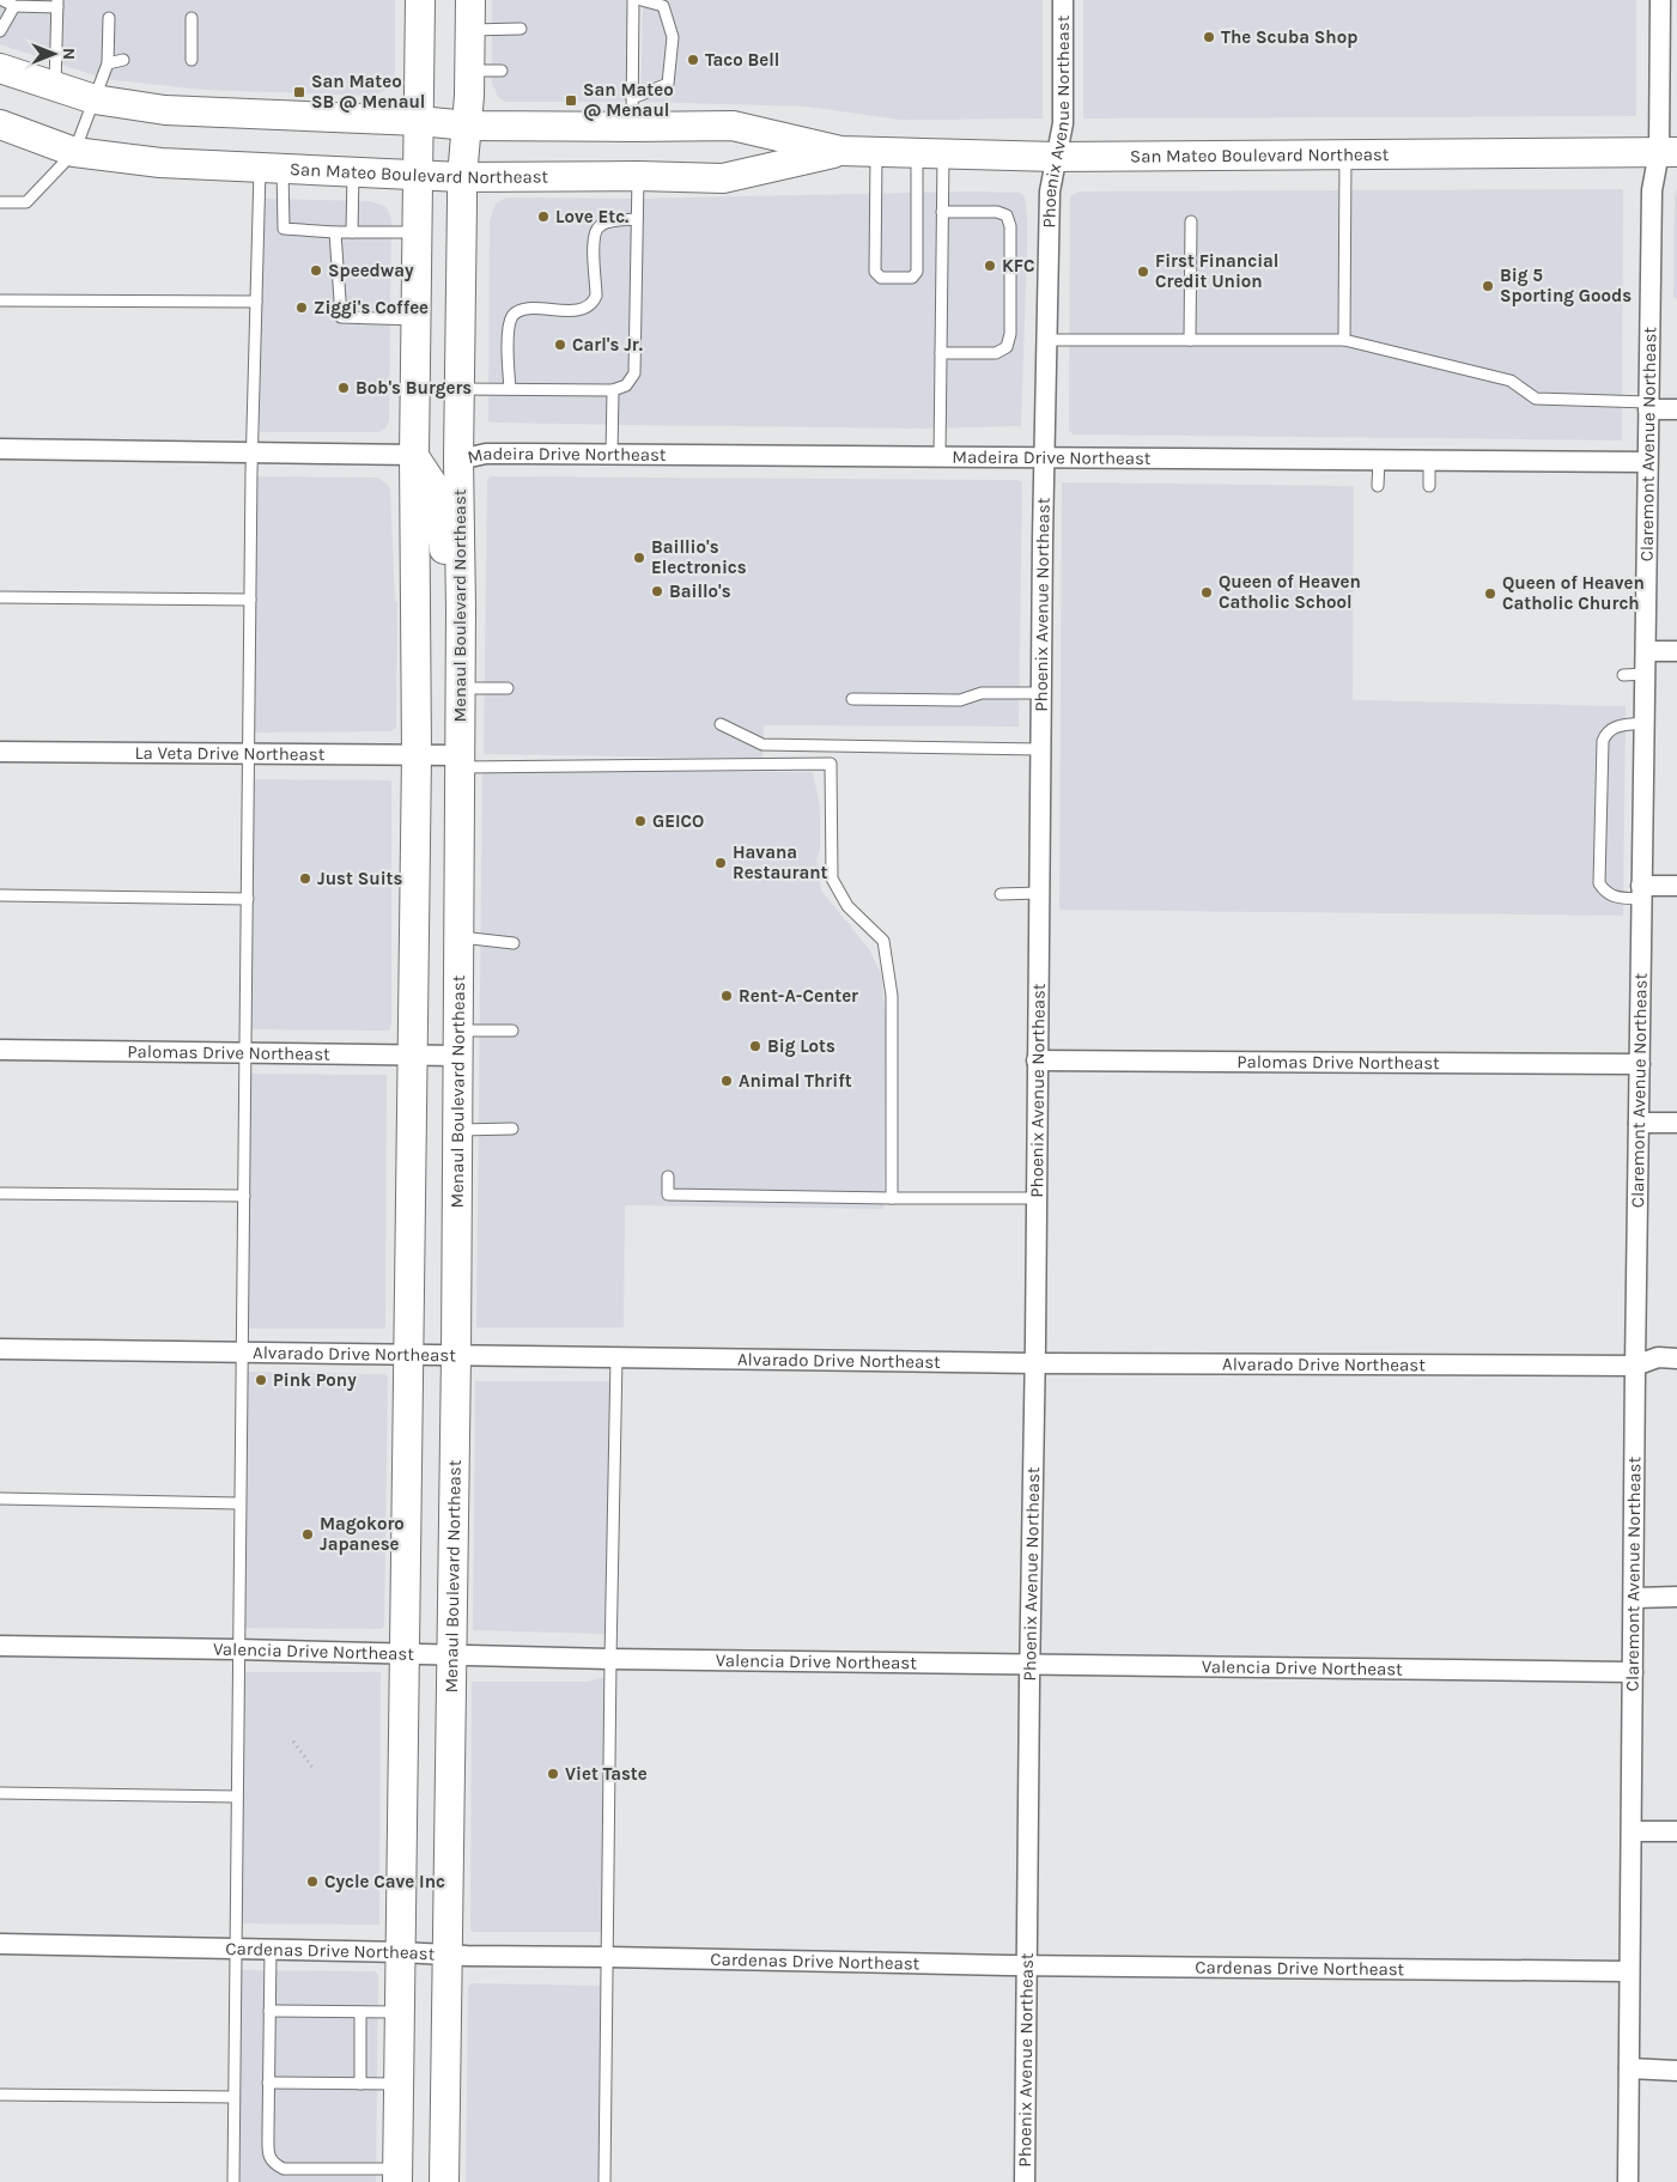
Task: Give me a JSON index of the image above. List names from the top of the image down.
{
  "streets": {
    "main road": ["San Mateo Boulevard Northeast", "Menaul Boulevard Northeast"],
    "street": [
      "Phoenix Avenue Northeast",
      "Claremont Avenue Northeast",
      "Madeira Drive Northeast",
      "La Veta Drive Northeast",
      "Palomas Drive Northeast",
      "Alvarado Drive Northeast",
      "Valencia Drive Northeast",
      "Cardenas Drive Northeast"
    ]
  },
  "crossings": [
    ["Phoenix Avenue Northeast", "San Mateo Boulevard Northeast"],
    ["Phoenix Avenue Northeast", "Madeira Drive Northeast"],
    ["Phoenix Avenue Northeast", "Palomas Drive Northeast"],
    ["Phoenix Avenue Northeast", "Alvarado Drive Northeast"],
    ["Phoenix Avenue Northeast", "Valencia Drive Northeast"],
    ["Phoenix Avenue Northeast", "Cardenas Drive Northeast"],
    ["San Mateo Boulevard Northeast", "Claremont Avenue Northeast"],
    ["San Mateo Boulevard Northeast", "Menaul Boulevard Northeast"],
    ["Claremont Avenue Northeast", "Madeira Drive Northeast"],
    ["Claremont Avenue Northeast", "Palomas Drive Northeast"],
    ["Claremont Avenue Northeast", "Alvarado Drive Northeast"],
    ["Claremont Avenue Northeast", "Valencia Drive Northeast"],
    ["Claremont Avenue Northeast", "Cardenas Drive Northeast"],
    ["Madeira Drive Northeast", "Menaul Boulevard Northeast"],
    ["Menaul Boulevard Northeast", "La Veta Drive Northeast"],
    ["Menaul Boulevard Northeast", "Palomas Drive Northeast"],
    ["Menaul Boulevard Northeast", "Alvarado Drive Northeast"],
    ["Menaul Boulevard Northeast", "Valencia Drive Northeast"],
    ["Menaul Boulevard Northeast", "Cardenas Drive Northeast"]
  ],
  "places": {
    "other": [
      "The Scuba Shop",
      "Taco Bell",
      "Love Etc.",
      "KFC",
      "Speedway",
      "First Financial Credit Union",
      "Big 5 Sporting Goods",
      "Ziggi's Coffee",
      "Carl's Jr.",
      "Bob's Burgers",
      "Baillio's Electronics",
      "Baillo's",
      "Queen of Heaven Catholic School",
      "Queen of Heaven Catholic Church",
      "GEICO",
      "Havana Restaurant",
      "Just Suits",
      "Rent-A-Center",
      "Big Lots",
      "Animal Thrift",
      "Pink Pony",
      "Magokoro Japanese",
      "Viet Taste",
      "Cycle Cave Inc"
    ],
    "transit": ["San Mateo SB @ Menaul", "San Mateo @ Menaul"]
  },
  "north": "right"
}
